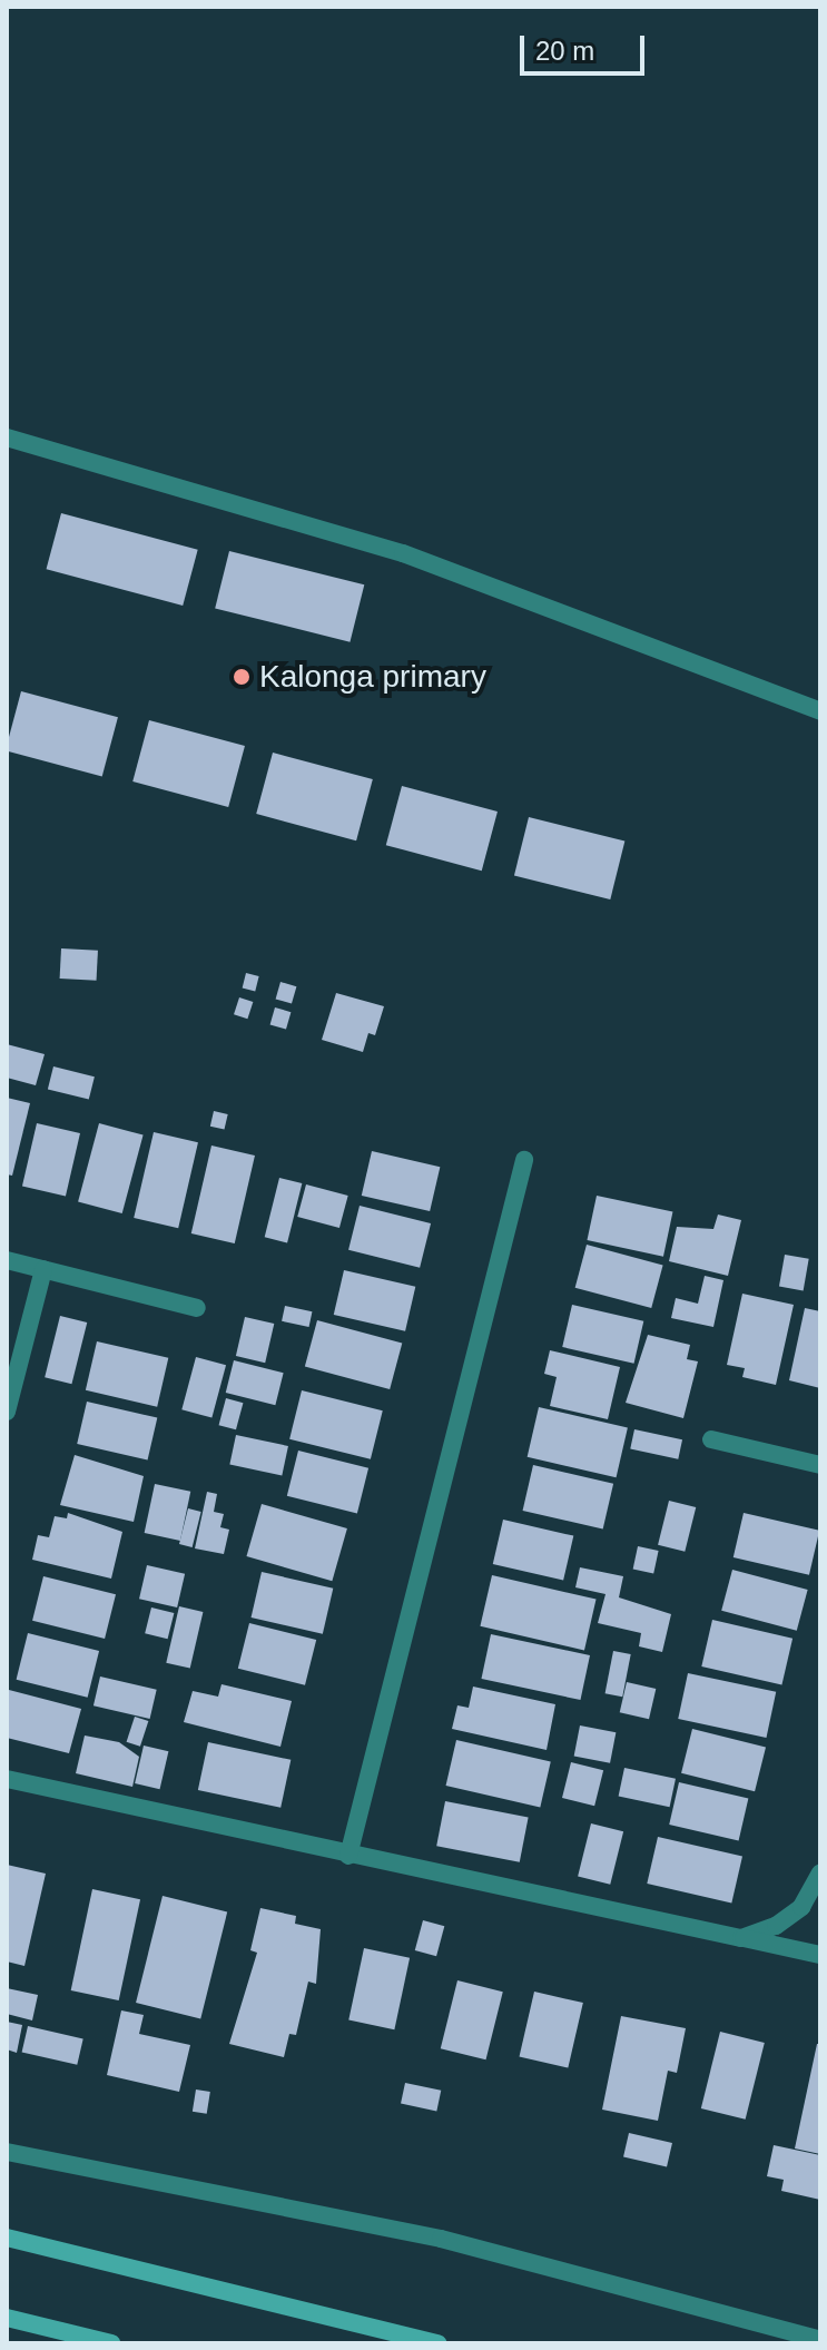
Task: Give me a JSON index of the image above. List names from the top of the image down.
{
  "places": ["Kalonga primary"],
  "scale_bar": "20 m"
}
